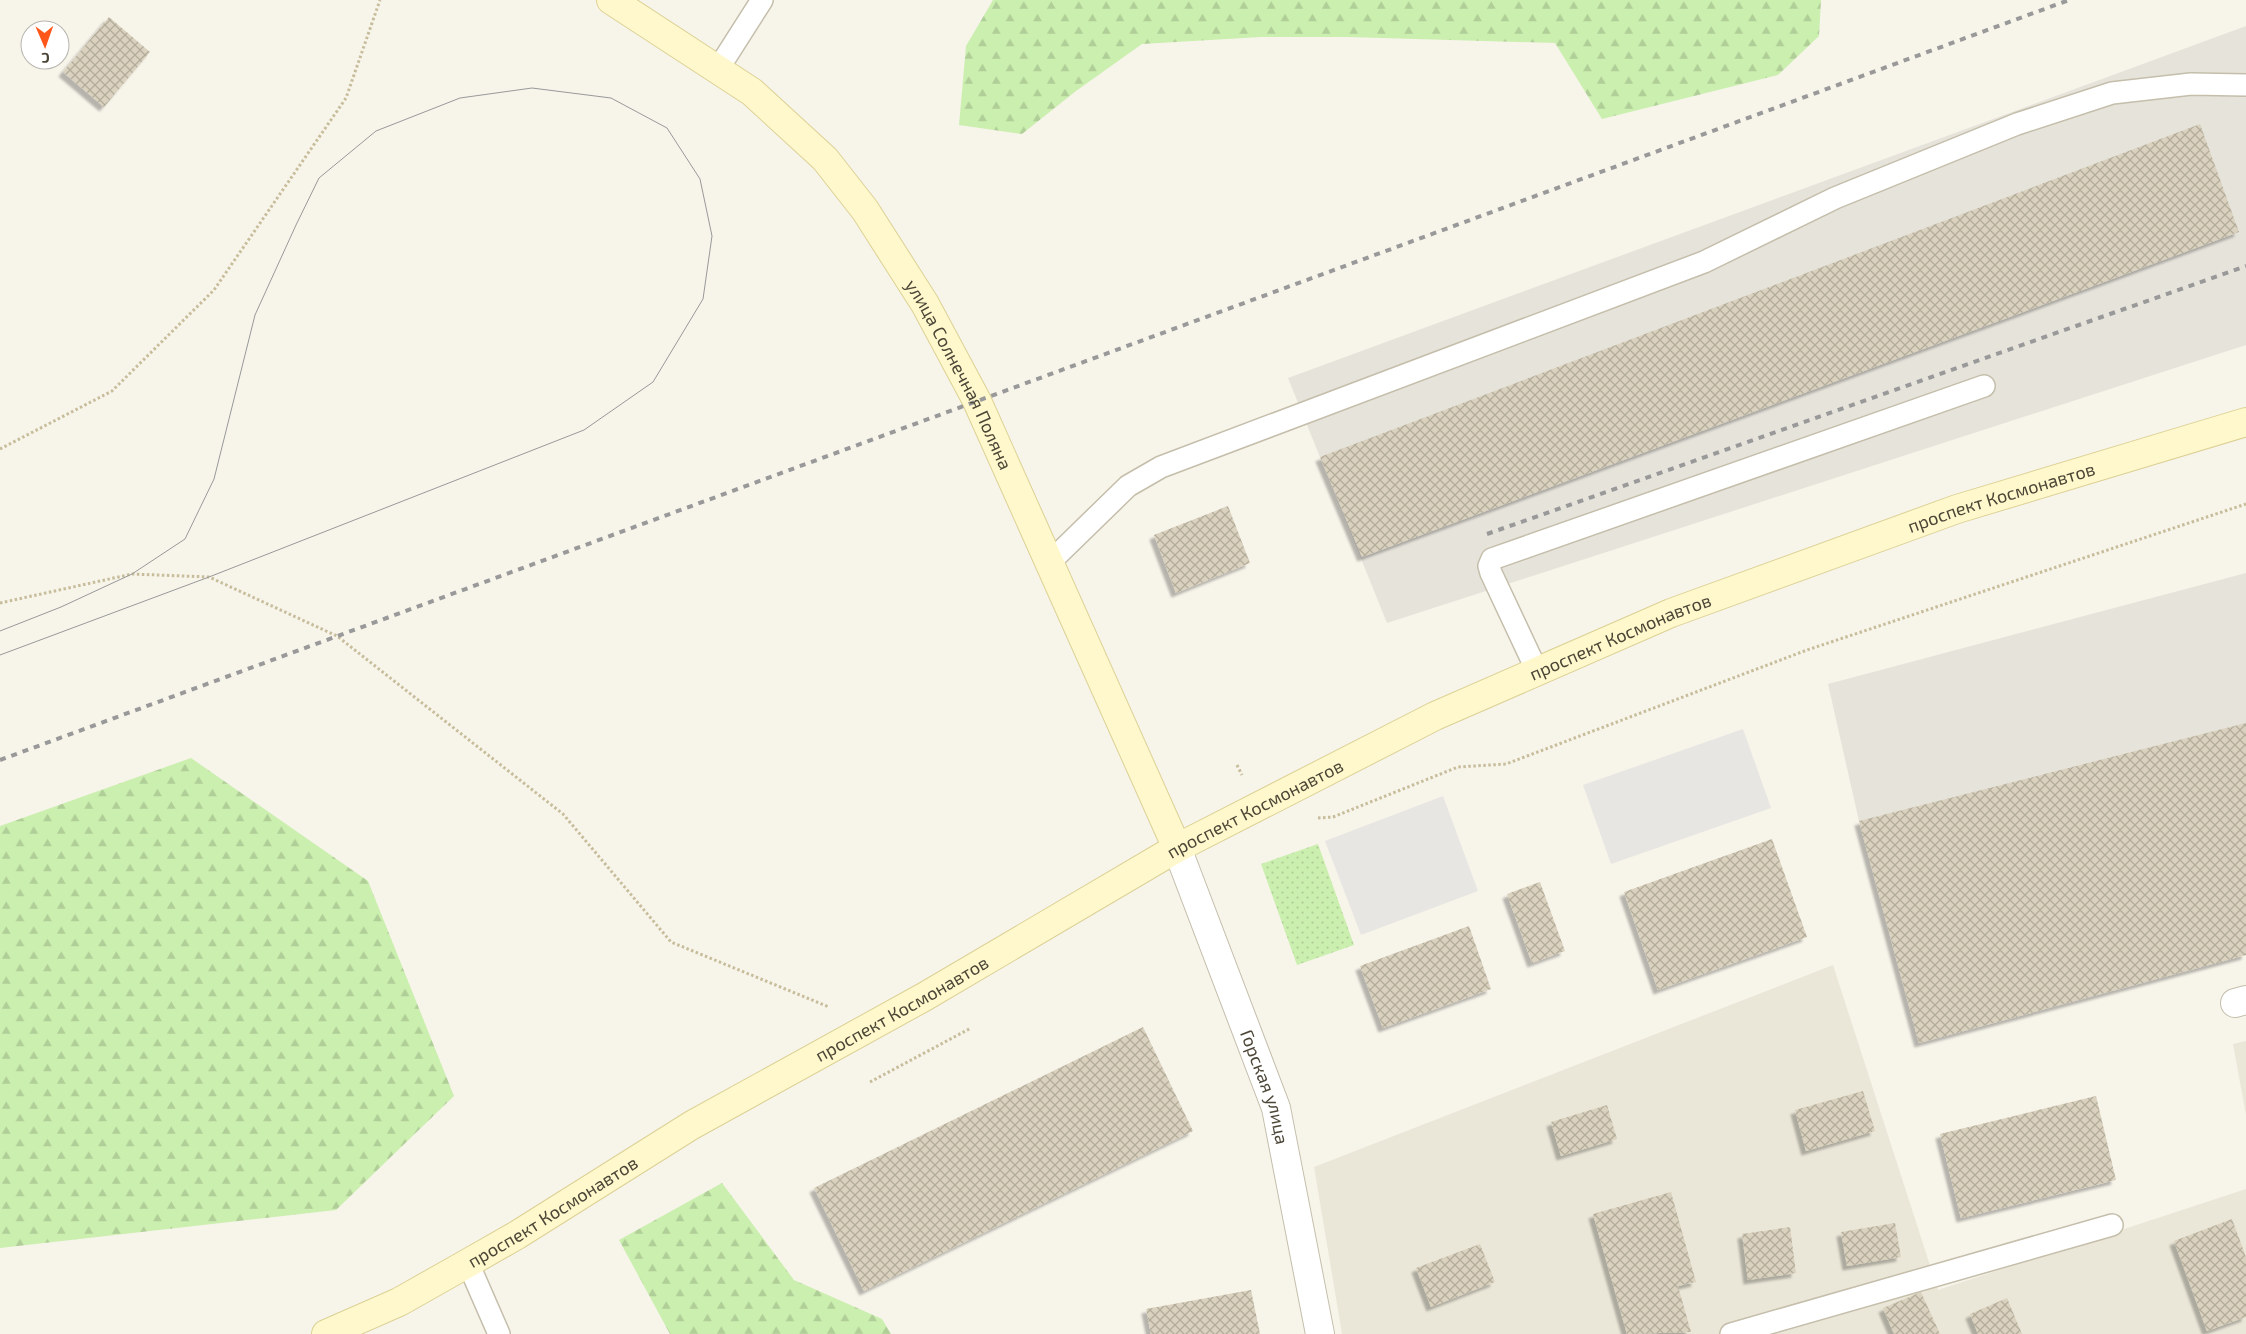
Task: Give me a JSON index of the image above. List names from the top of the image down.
{
  "streets": {
    "main road": ["улица Солнечная Поляна", "проспект Космонавтов"],
    "street": ["Горская улица"]
  },
  "crossings": [
    ["улица Солнечная Поляна", "проспект Космонавтов"],
    ["улица Солнечная Поляна", "Горская улица"],
    ["проспект Космонавтов", "Горская улица"]
  ],
  "north": "bottom"
}
